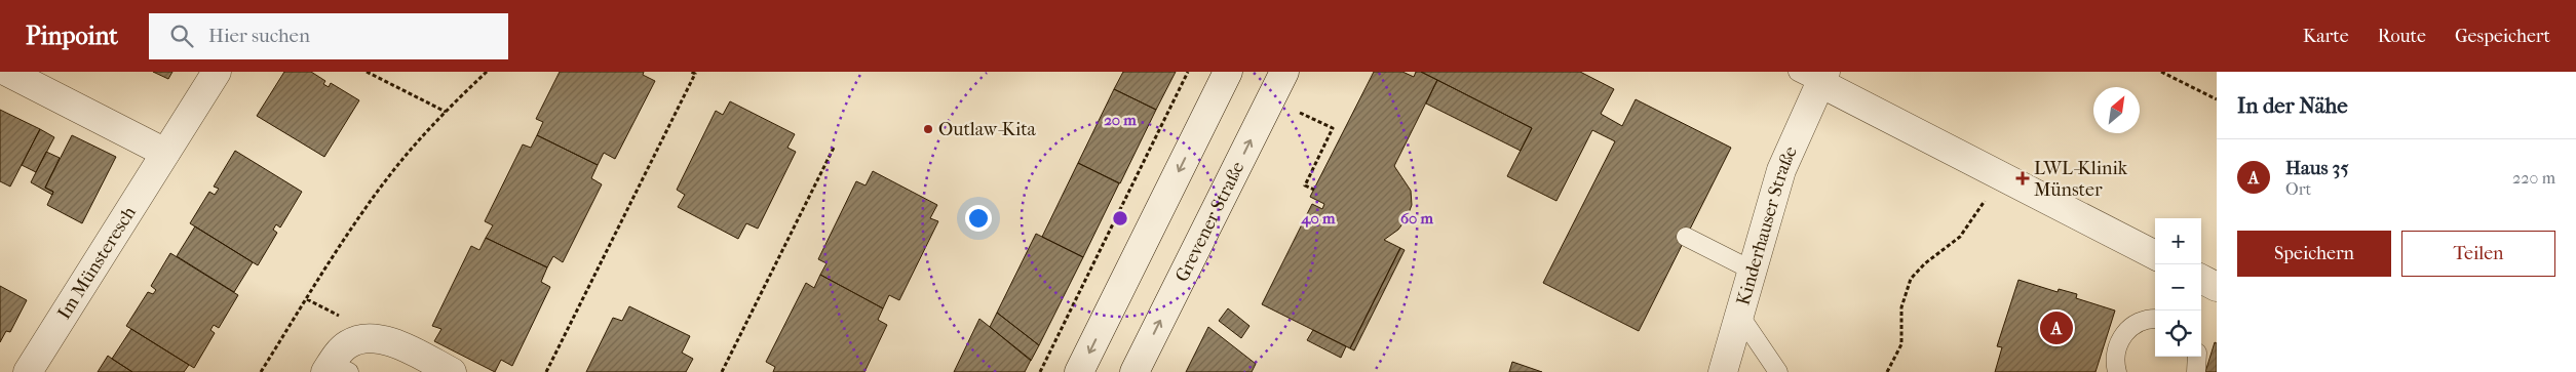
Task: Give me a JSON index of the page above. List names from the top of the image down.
{
  "streets": {
    "street": ["Grevener Straße", "Kinderhauser Straße", "Im Münsteresch"]
  },
  "places": {
    "other": ["Outlaw-Kita"],
    "health": ["LWL-Klinik Münster"]
  },
  "north": "top right",
  "page": {
    "header": "Pinpoint",
    "search": "Hier suchen",
    "nav": ["Karte", "Route", "Gespeichert"],
    "heading": "In der Nähe",
    "list": [
      {
        "mark": "A",
        "name": "Haus 35",
        "note": "Ort",
        "value": "220 m"
      }
    ],
    "buttons": ["Speichern", "Teilen"],
    "map_buttons": ["+", "−"],
    "pins": "A"
  },
  "rings": ["20 m", "40 m", "60 m"]
}
